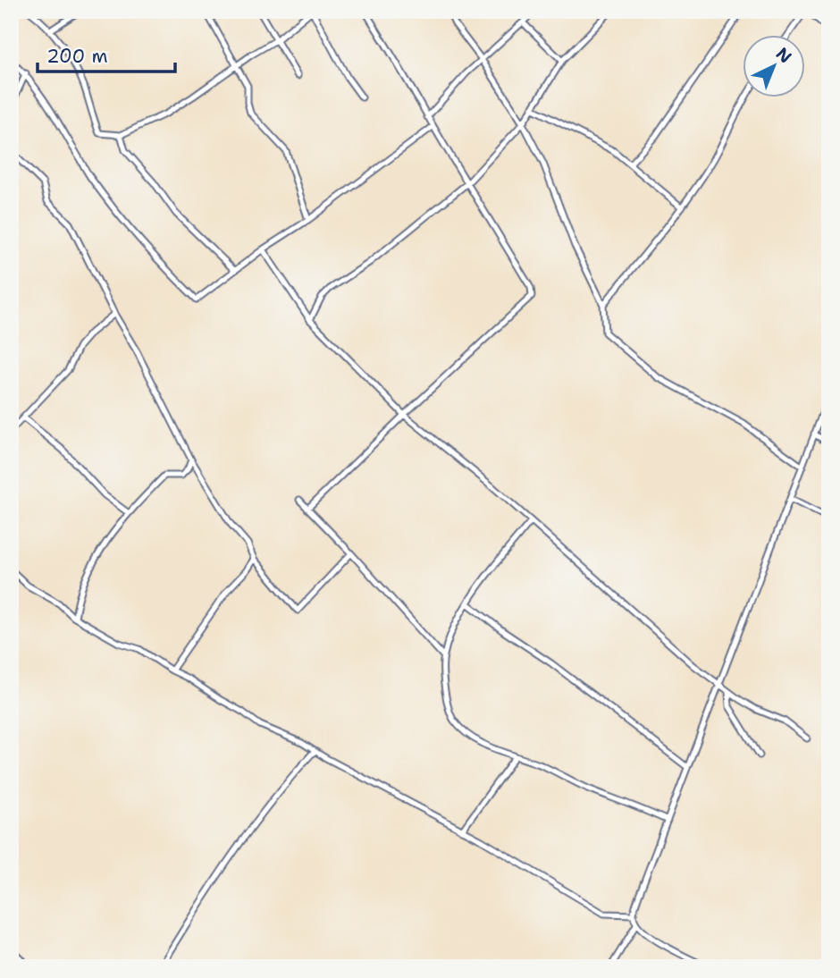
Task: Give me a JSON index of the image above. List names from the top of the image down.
{
  "scale_bar": "200 m",
  "north": "top right"
}
